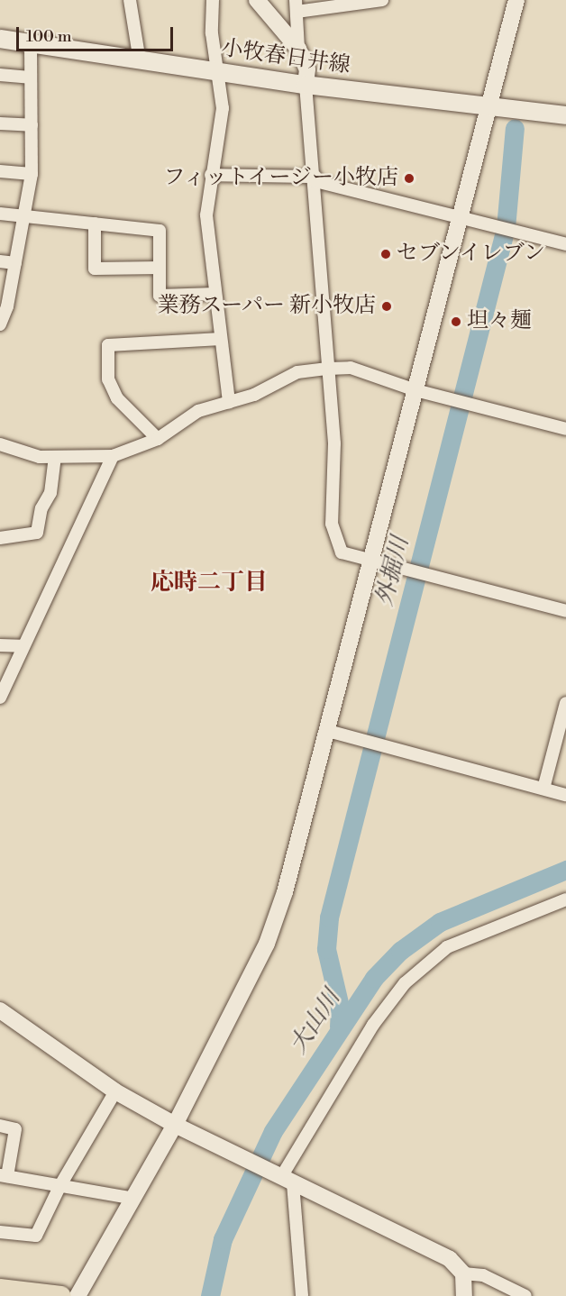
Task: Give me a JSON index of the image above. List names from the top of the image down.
{
  "streets": {
    "main road": ["小牧春日井線"]
  },
  "districts": ["応時二丁目"],
  "water": ["外掘川", "大山川"],
  "places": [
    "フィットイージー小牧店",
    "セブンイレブン",
    "業務スーパー 新小牧店",
    "坦々麺"
  ],
  "scale_bar": "100 m"
}
